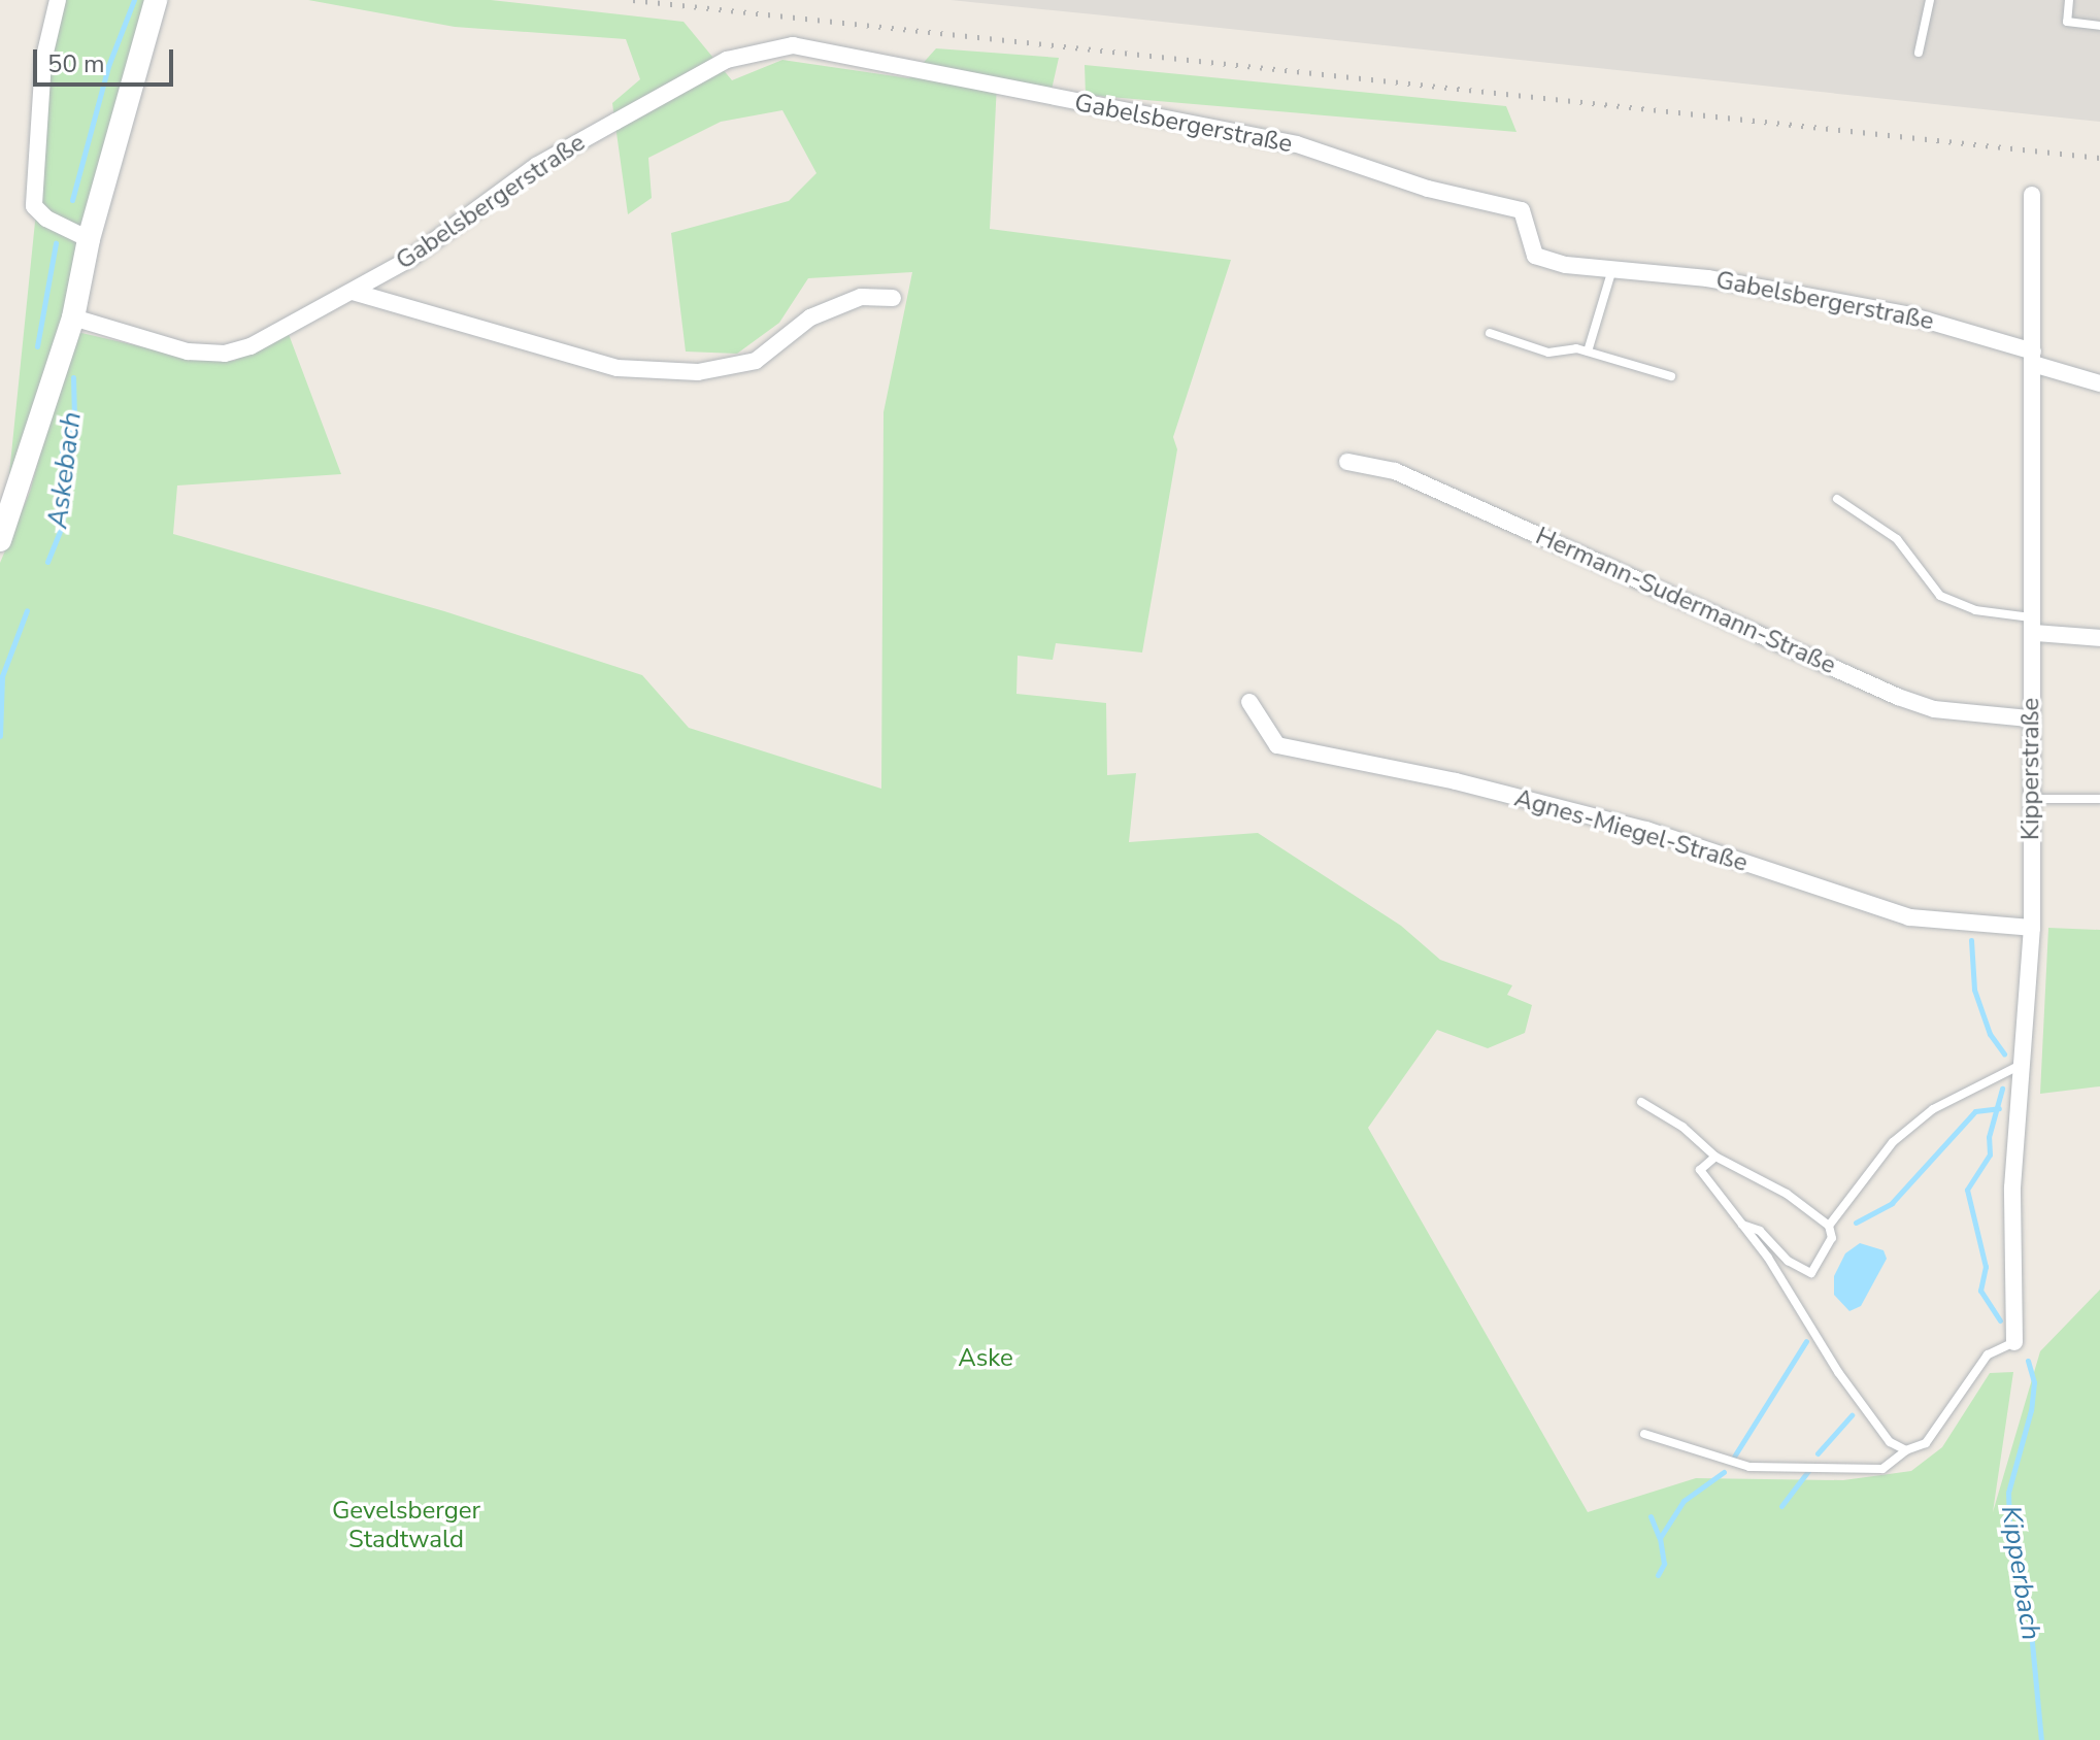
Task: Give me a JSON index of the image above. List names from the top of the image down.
{
  "streets": {
    "street": [
      "Gabelsbergerstraße",
      "Hermann-Sudermann-Straße",
      "Kipperstraße",
      "Agnes-Miegel-Straße"
    ]
  },
  "crossings": [
    ["Gabelsbergerstraße", "Kipperstraße"],
    ["Hermann-Sudermann-Straße", "Kipperstraße"],
    ["Kipperstraße", "Agnes-Miegel-Straße"]
  ],
  "water": ["Askebach", "Kipperbach"],
  "parks": ["Aske", "Gevelsberger Stadtwald"],
  "scale_bar": "50 m"
}
